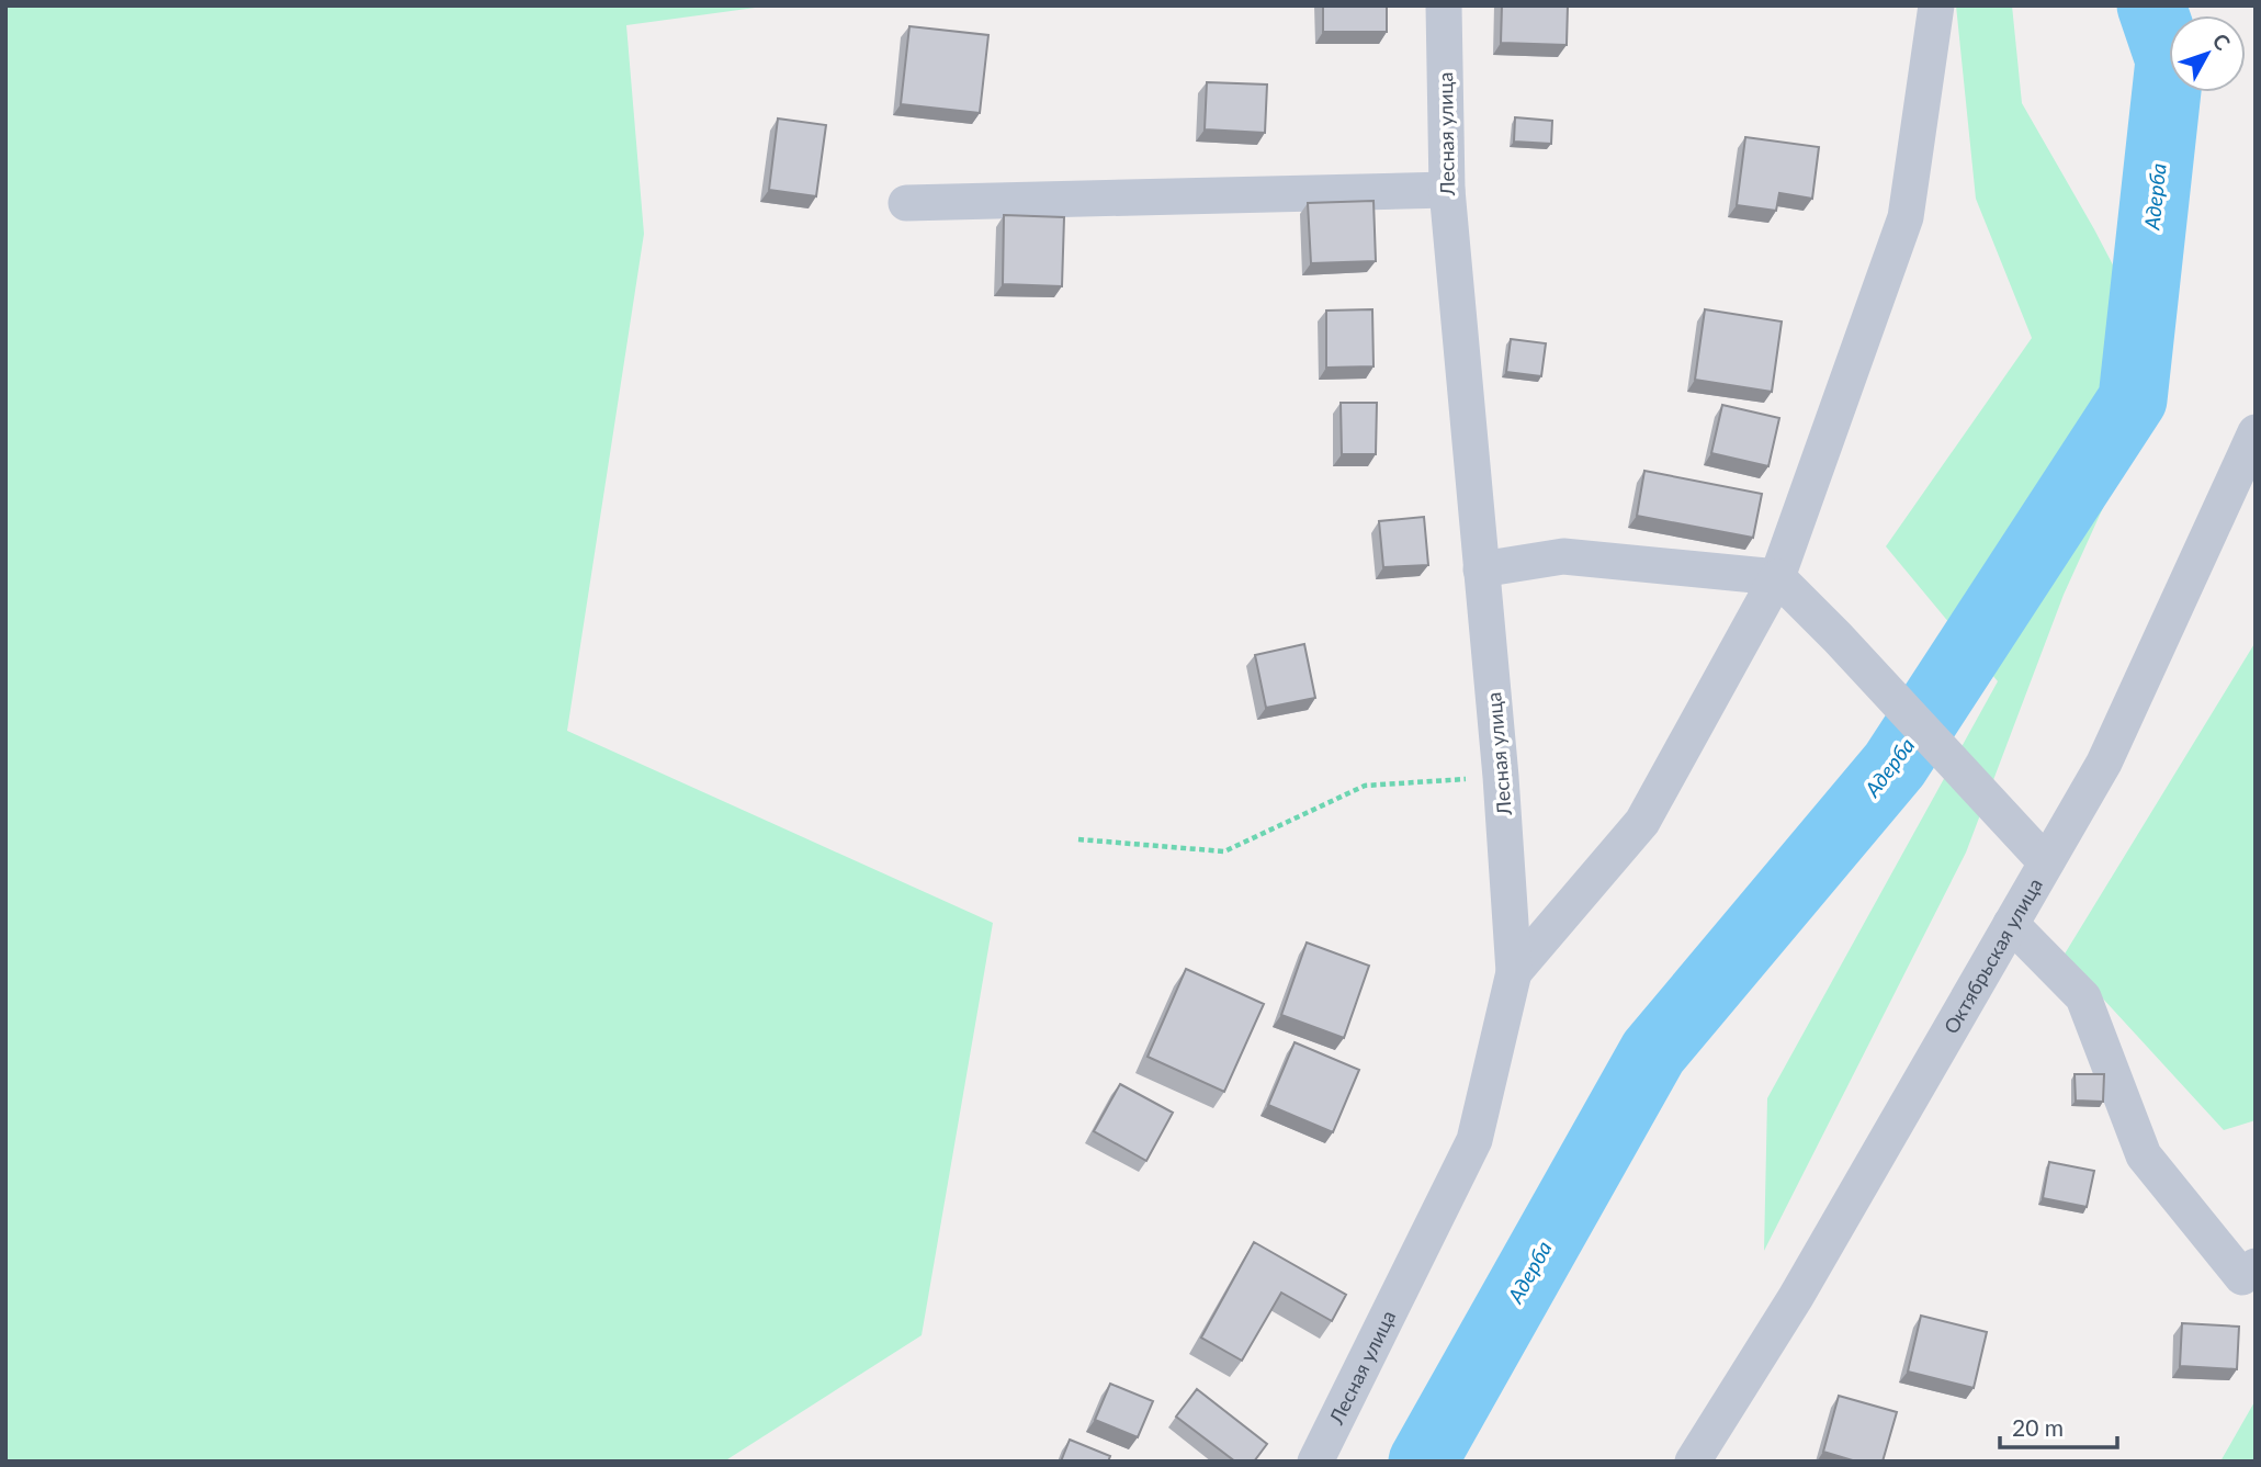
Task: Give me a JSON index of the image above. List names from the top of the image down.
{
  "streets": {
    "street": ["Лесная улица", "Октябрьская улица"]
  },
  "water": ["Адерба"],
  "scale_bar": "20 m",
  "north": "top right"
}
